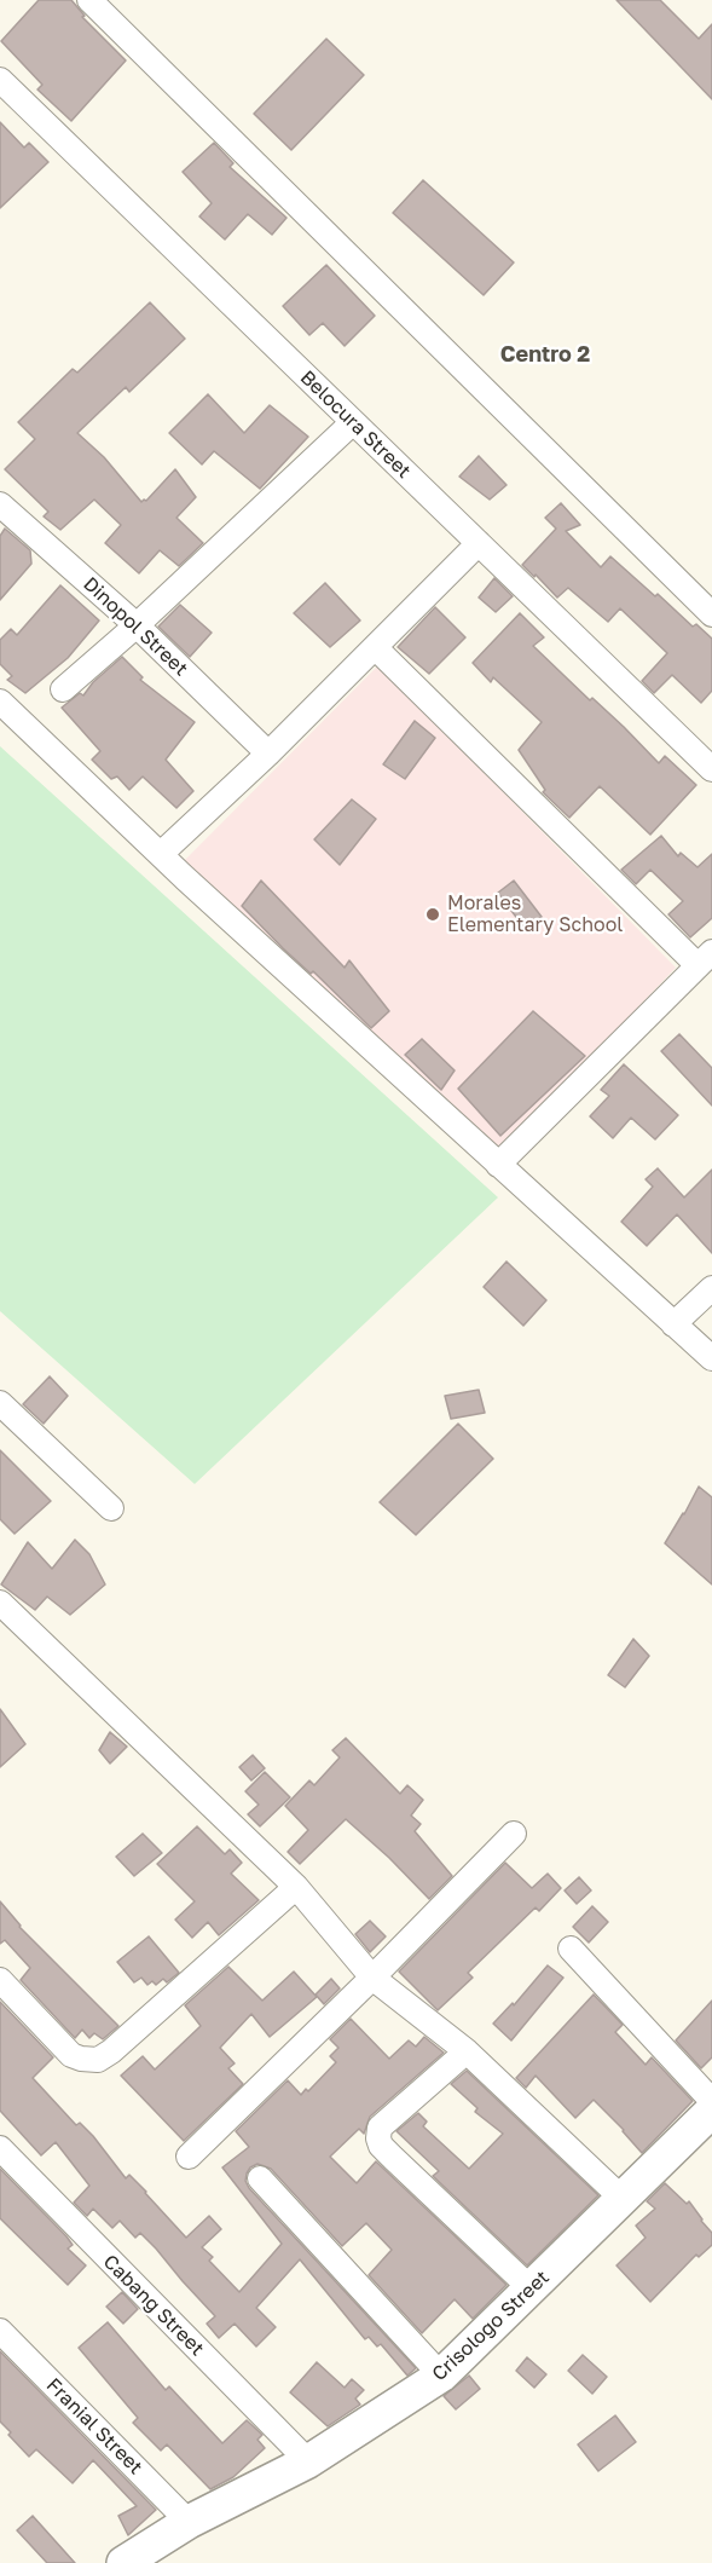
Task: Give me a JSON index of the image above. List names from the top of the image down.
{
  "streets": {
    "street": [
      "Belocura Street",
      "Dinopol Street",
      "Cabang Street",
      "Crisologo Street",
      "Franial Street"
    ]
  },
  "crossings": [
    ["Cabang Street", "Crisologo Street"],
    ["Crisologo Street", "Franial Street"]
  ],
  "districts": ["Centro 2"],
  "places": ["Morales Elementary School"]
}
